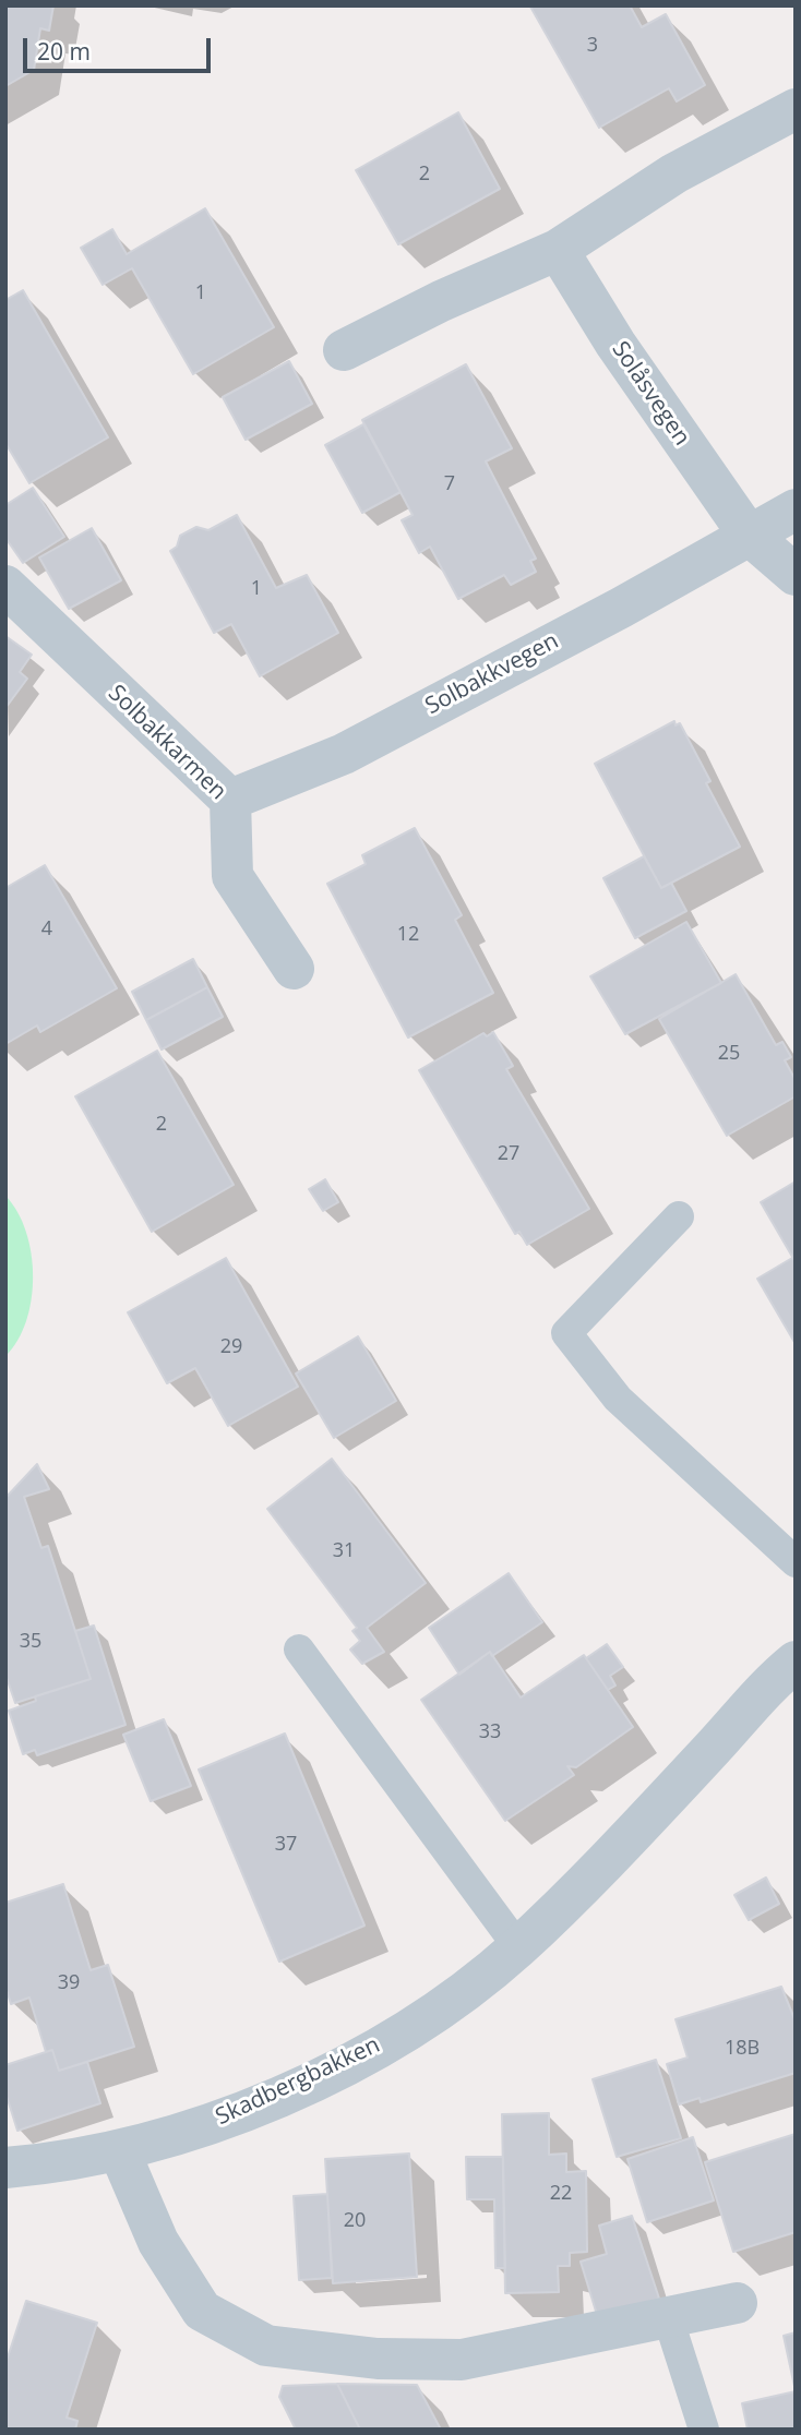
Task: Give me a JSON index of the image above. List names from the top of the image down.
{
  "streets": {
    "street": [
      "Solåsvegen",
      "Solbakkvegen",
      "Solbakkarmen",
      "Skadbergbakken"
    ]
  },
  "crossings": [
    ["Solåsvegen", "Solbakkvegen"],
    ["Solbakkvegen", "Solbakkarmen"]
  ],
  "house_numbers": [
    "3",
    "2",
    "1",
    "7",
    "1",
    "4",
    "12",
    "25",
    "2",
    "27",
    "29",
    "31",
    "35",
    "33",
    "37",
    "39",
    "18B",
    "22",
    "20"
  ],
  "scale_bar": "20 m"
}
